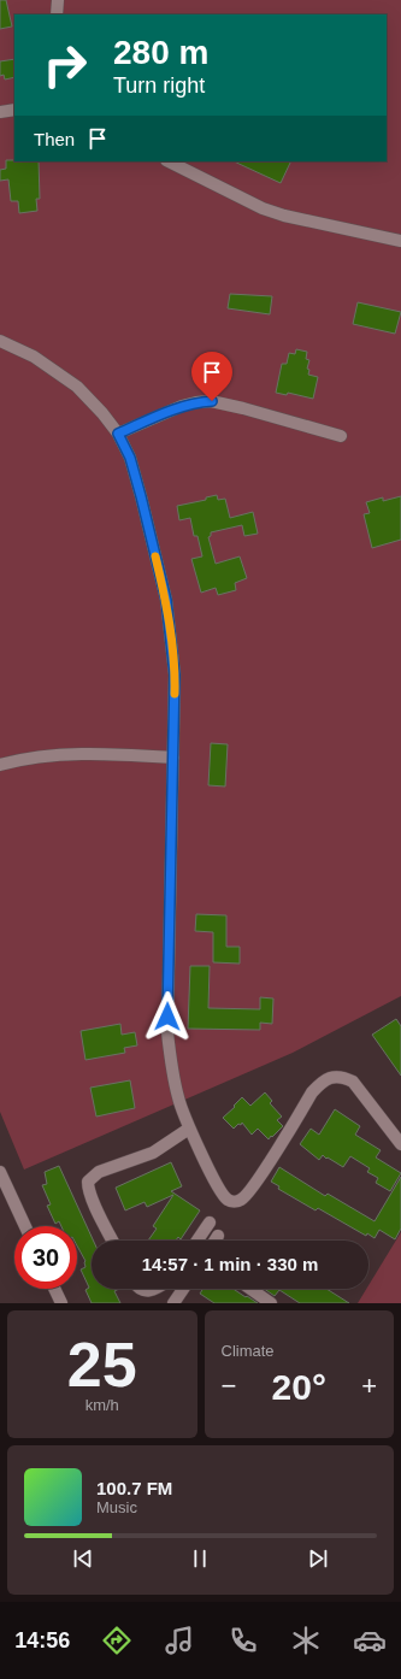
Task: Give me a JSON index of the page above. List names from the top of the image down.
{
  "page": {
    "turn": ["280 m", "Turn right"],
    "then": "Then",
    "limit": "30",
    "trip": "14:57 · 1 min · 330 m",
    "tile": [
      ["25", "km/h"],
      "Climate"
    ],
    "heat": ["−", "20°", "+"],
    "song": ["100.7 FM", "Music"],
    "tabs": "14:56"
  }
}
